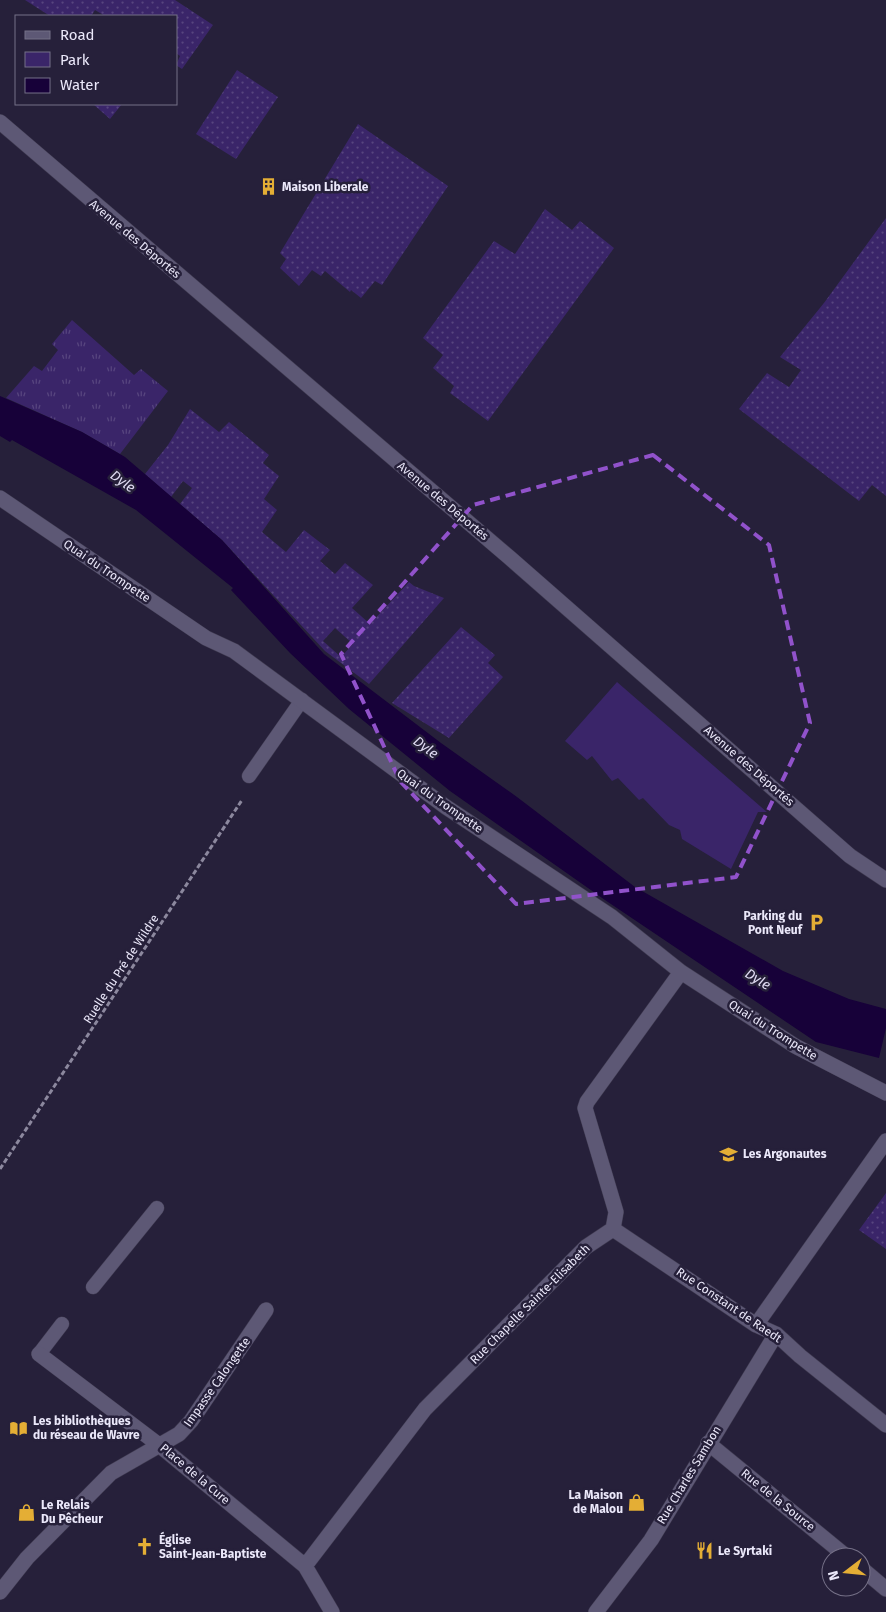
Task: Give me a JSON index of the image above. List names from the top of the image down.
{
  "streets": {
    "street": [
      "Avenue des Déportés",
      "Quai du Trompette",
      "Rue Chapelle Sainte-Elisabeth",
      "Rue Constant de Raedt",
      "Impasse Calongette",
      "Place de la Cure",
      "Rue Charles Sambon",
      "Rue de la Source"
    ],
    "path": ["Ruelle du Pré de Wildre"]
  },
  "crossings": [
    ["Rue Chapelle Sainte-Elisabeth", "Rue Constant de Raedt"],
    ["Rue Chapelle Sainte-Elisabeth", "Place de la Cure"],
    ["Rue Constant de Raedt", "Rue Charles Sambon"],
    ["Impasse Calongette", "Place de la Cure"],
    ["Rue Charles Sambon", "Rue de la Source"]
  ],
  "water": ["Dyle"],
  "places": {
    "building": ["Maison Liberale"],
    "parking": ["Parking du Pont Neuf"],
    "school or university": ["Les Argonautes"],
    "library": ["Les bibliothèques du réseau de Wavre"],
    "shop": ["La Maison de Malou", "Le Relais Du Pêcheur"],
    "church": ["Église Saint-Jean-Baptiste"],
    "restaurant": ["Le Syrtaki"]
  },
  "legend": ["Road", "Park", "Water"],
  "north": "left"
}
